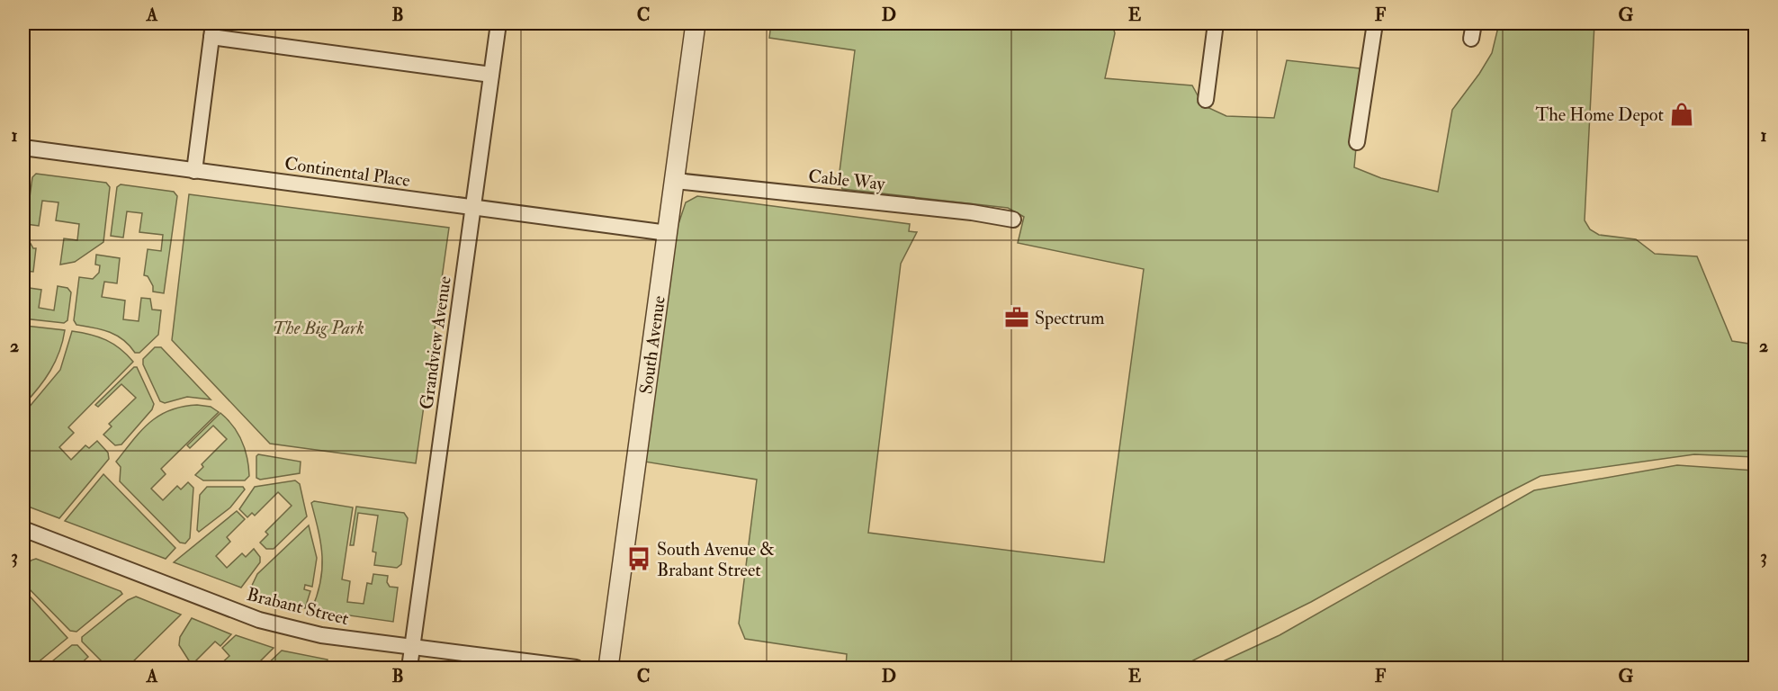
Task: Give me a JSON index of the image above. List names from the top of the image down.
{
  "streets": {
    "street": [
      "Continental Place",
      "Cable Way",
      "Grandview Avenue",
      "South Avenue",
      "Brabant Street"
    ]
  },
  "crossings": [
    ["Continental Place", "Grandview Avenue"],
    ["Continental Place", "South Avenue"],
    ["Cable Way", "South Avenue"],
    ["Grandview Avenue", "Brabant Street"]
  ],
  "parks": ["The Big Park"],
  "places": {
    "shop": ["The Home Depot"],
    "office": ["Spectrum"],
    "bus stop": ["South Avenue & Brabant Street"]
  },
  "grid": {
    "columns": [
      "A",
      "B",
      "C",
      "D",
      "E",
      "F",
      "G"
    ],
    "rows": ["1", "2", "3"]
  }
}
